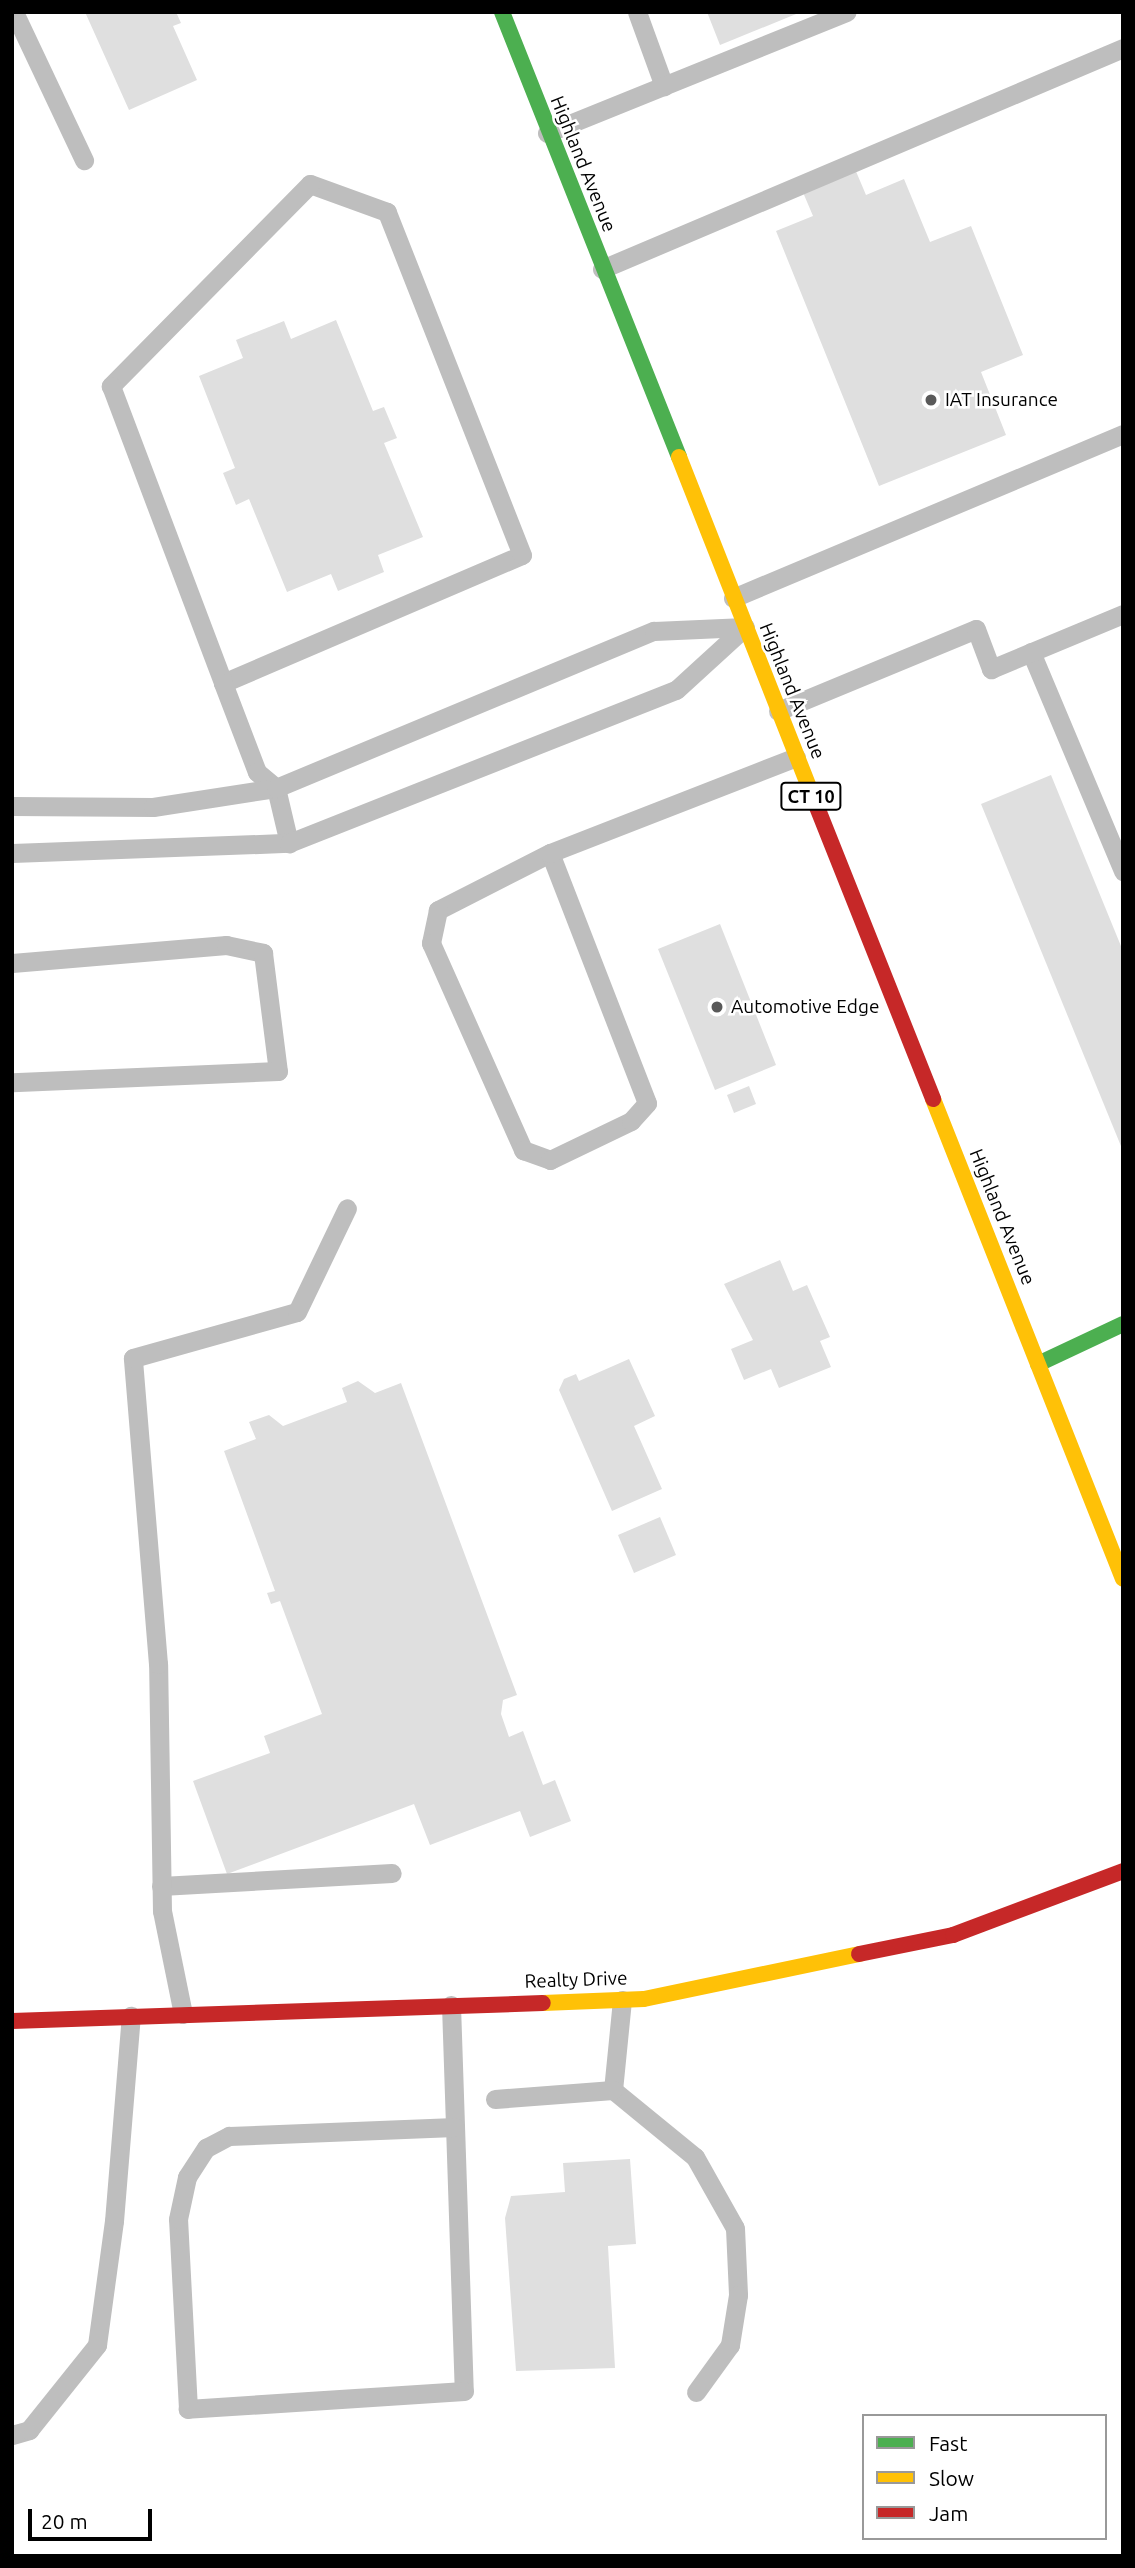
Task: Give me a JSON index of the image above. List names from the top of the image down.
{
  "streets": {
    "main road": ["Highland Avenue", "CT 10", "Realty Drive"]
  },
  "places": ["IAT Insurance", "Automotive Edge"],
  "legend": ["Fast", "Slow", "Jam"],
  "scale_bar": "20 m"
}
